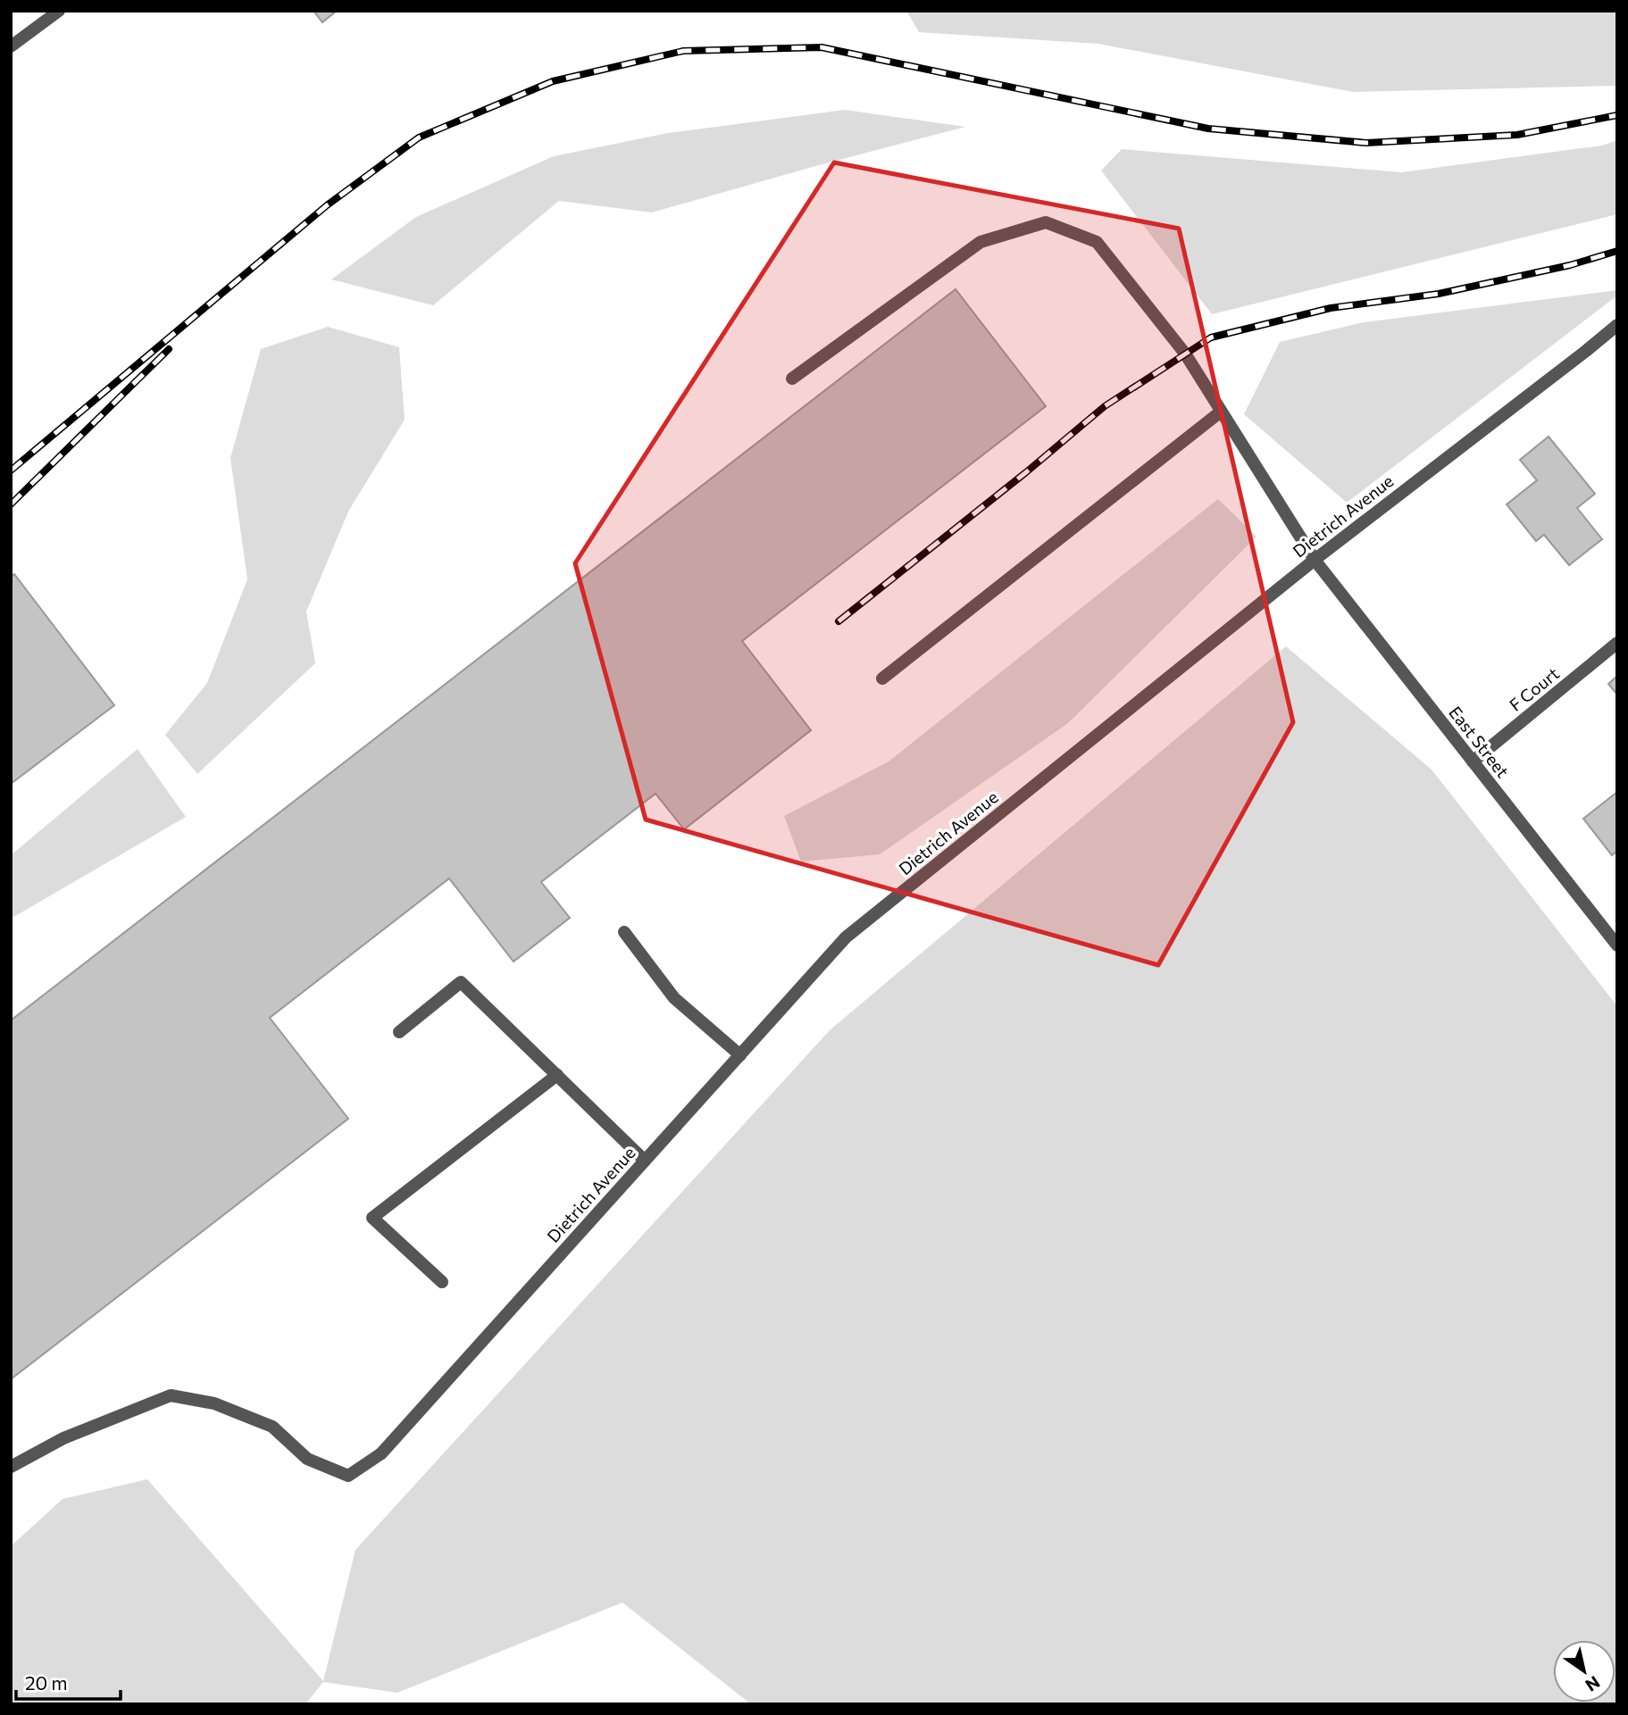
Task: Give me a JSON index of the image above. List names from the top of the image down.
{
  "streets": {
    "street": ["Dietrich Avenue", "F Court", "East Street"]
  },
  "crossings": [
    ["Dietrich Avenue", "East Street"],
    ["F Court", "East Street"]
  ],
  "scale_bar": "20 m",
  "north": "bottom right"
}
